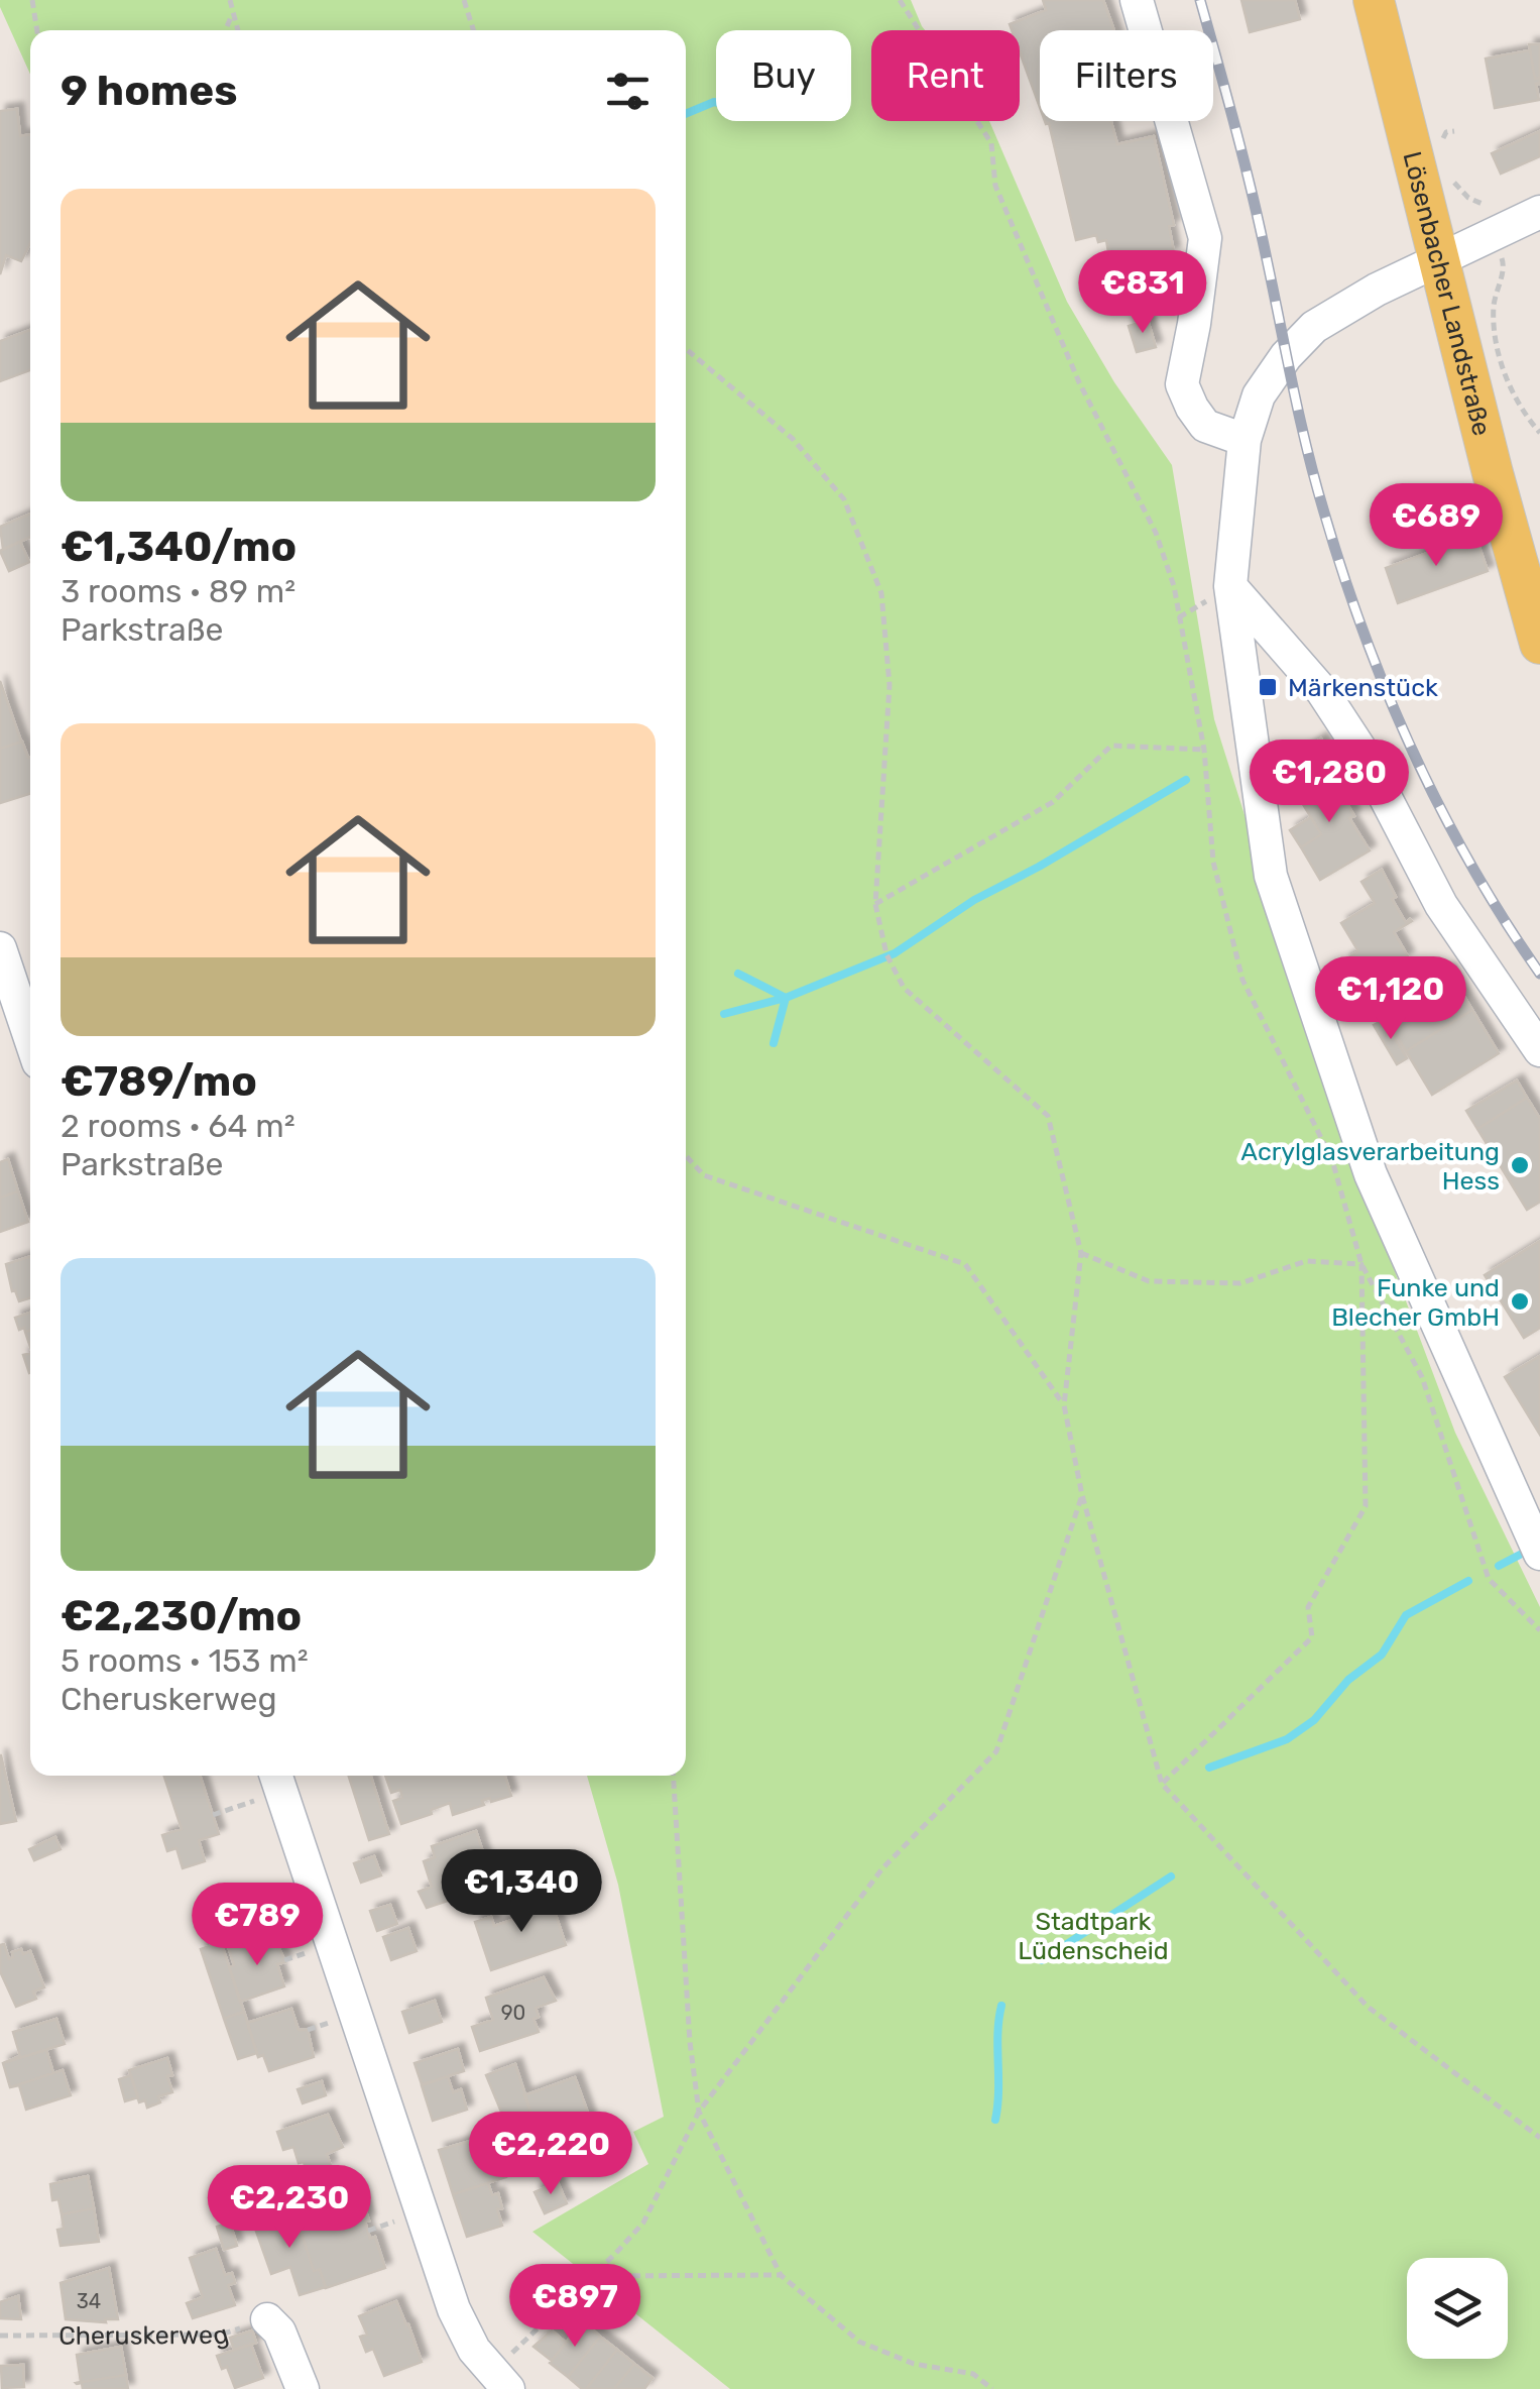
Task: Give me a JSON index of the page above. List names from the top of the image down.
{
  "streets": {
    "main road": ["Lösenbacher Landstraße"],
    "path": ["Cheruskerweg"]
  },
  "parks": ["Stadtpark Lüdenscheid"],
  "places": {
    "transit": ["Märkenstück"],
    "other": ["Acrylglasverarbeitung Hess", "Funke und Blecher GmbH"]
  },
  "house_numbers": ["90", "34"],
  "page": {
    "chip": ["Buy", "Rent", "Filters"],
    "heading": "9 homes",
    "list": [
      {
        "name": "€1,340/mo",
        "note": "3 rooms · 89 m² · Parkstraße"
      },
      {
        "name": "€789/mo",
        "note": "2 rooms · 64 m² · Parkstraße"
      },
      {
        "name": "€2,230/mo",
        "note": "5 rooms · 153 m² · Cheruskerweg"
      }
    ],
    "price": [
      "€831",
      "€689",
      "€1,280",
      "€1,120",
      "€1,340",
      "€789",
      "€2,220",
      "€2,230",
      "€897"
    ]
  }
}
